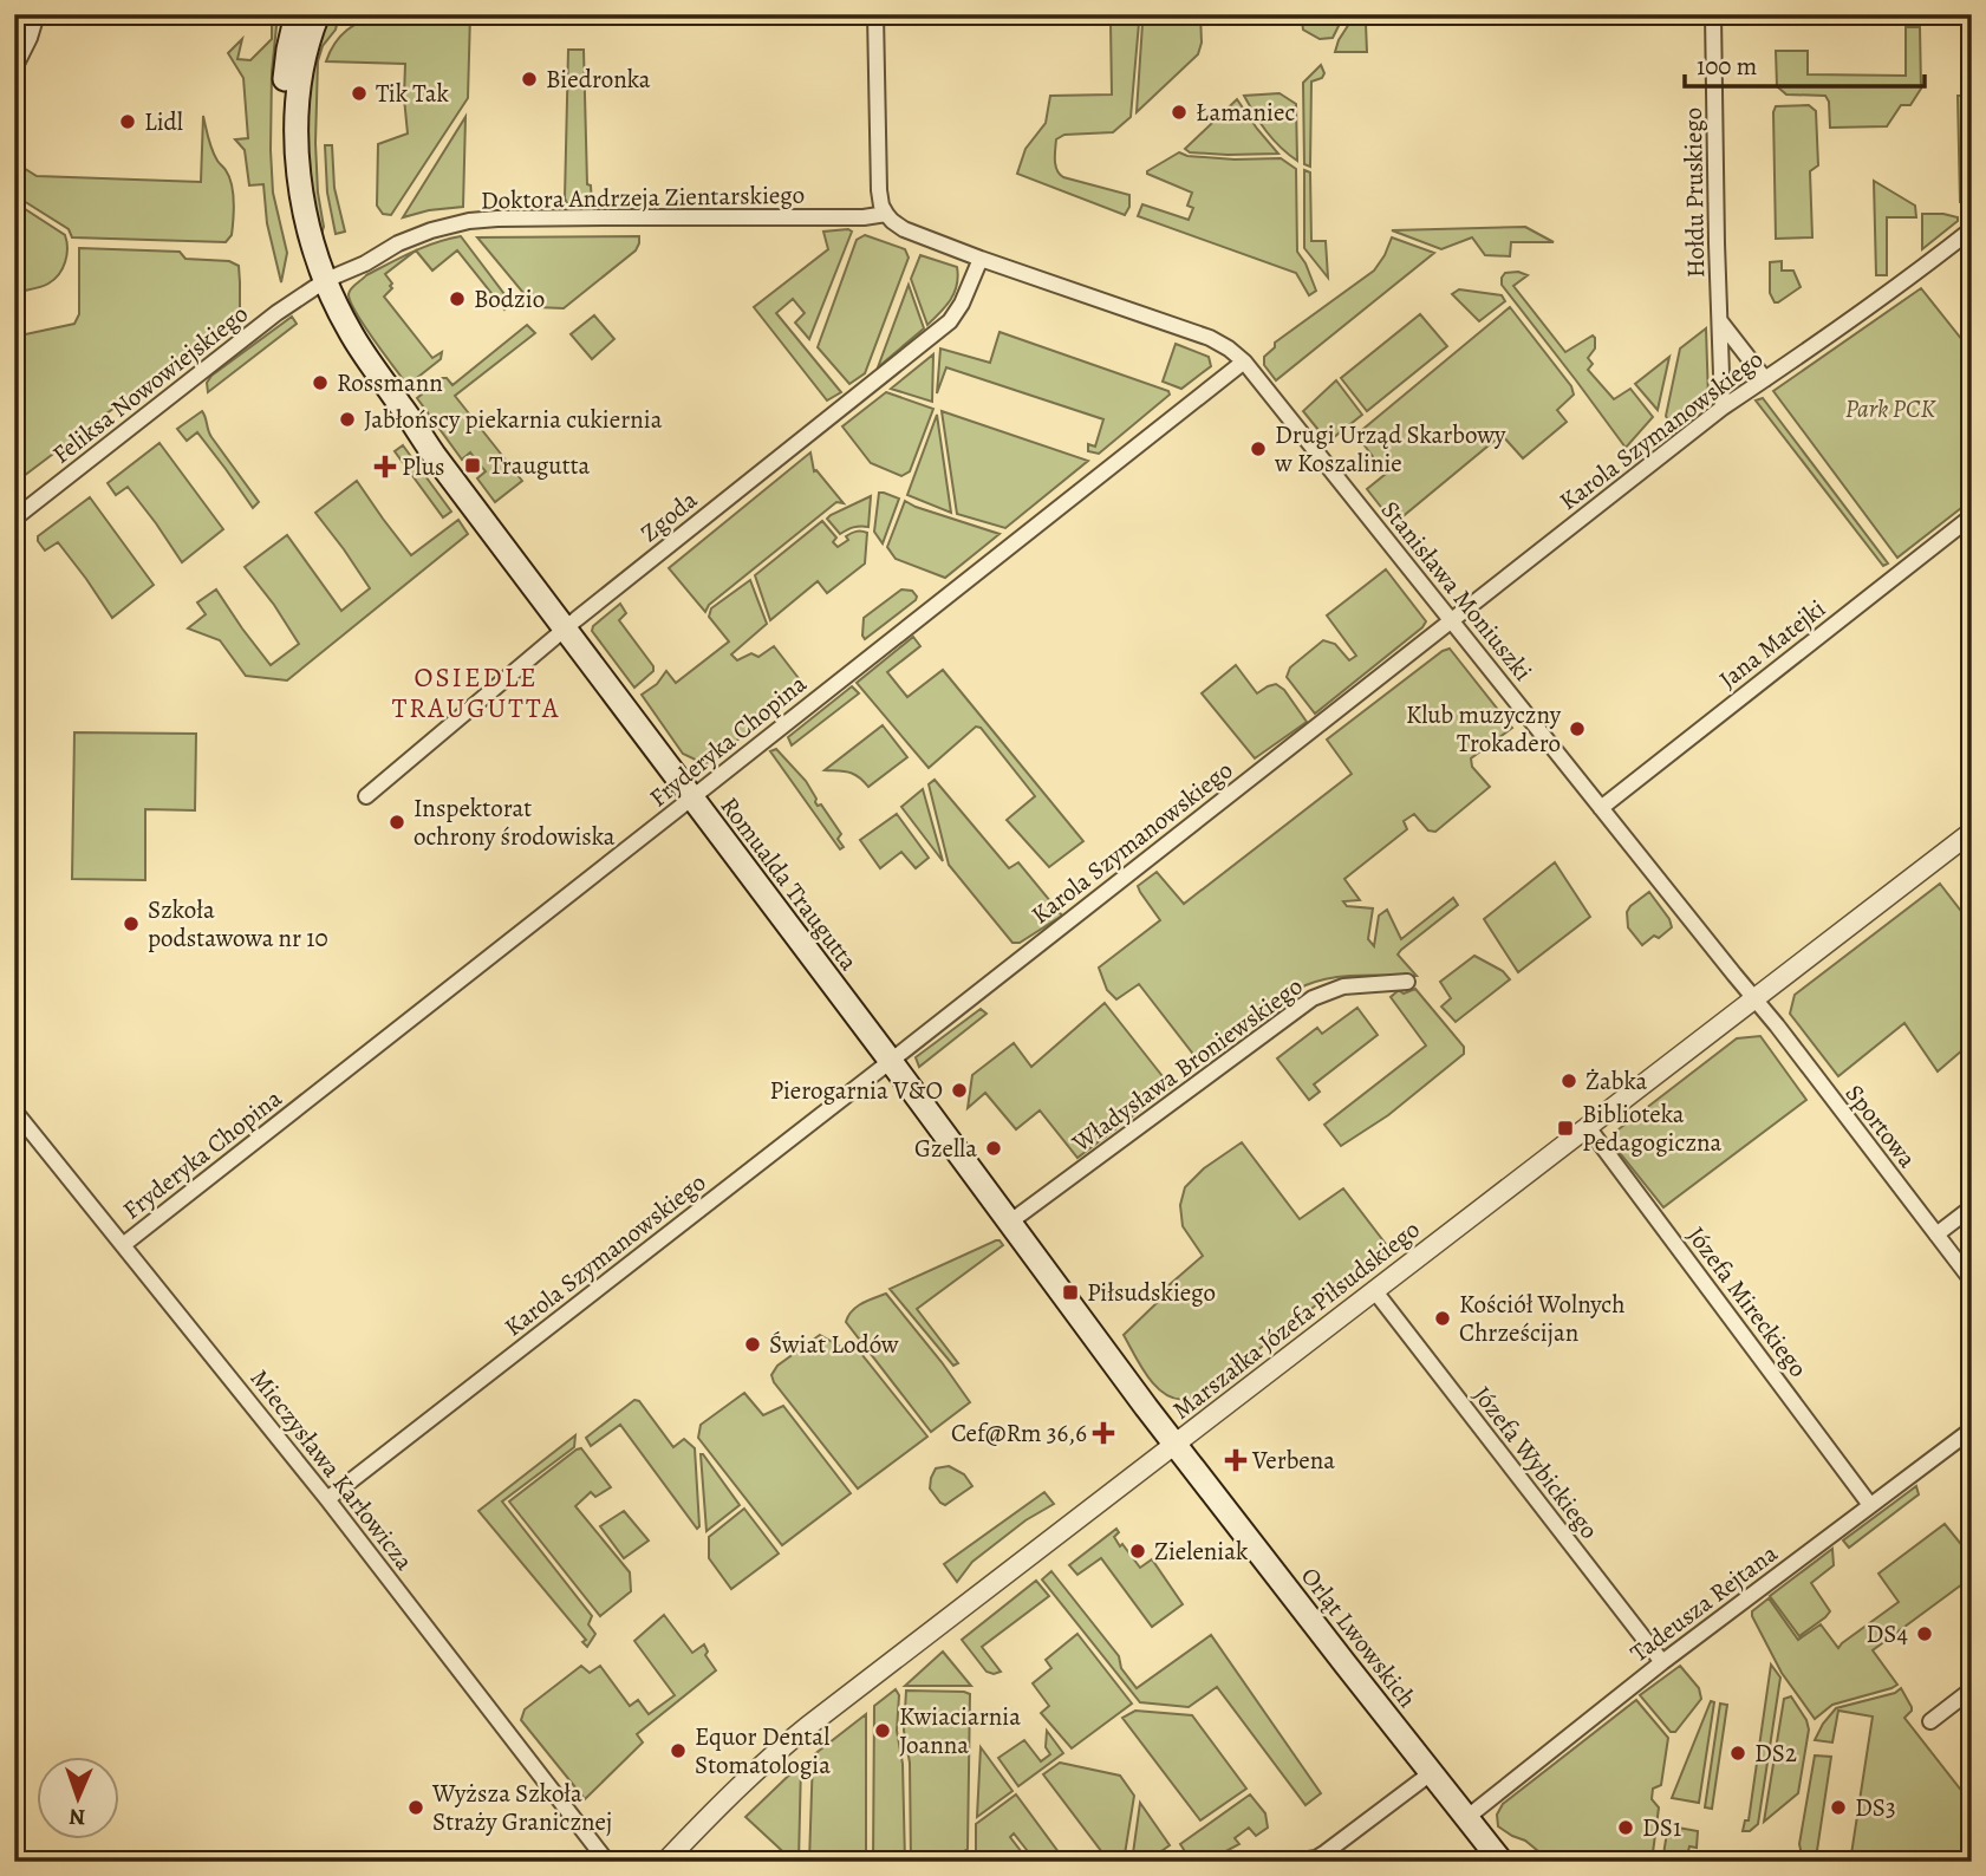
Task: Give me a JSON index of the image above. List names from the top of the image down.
{
  "streets": {
    "main road": ["Romualda Traugutta", "Orląt Lwowskich"],
    "street": [
      "Hołdu Pruskiego",
      "Doktora Andrzeja Zientarskiego",
      "Feliksa Nowowiejskiego",
      "Karola Szymanowskiego",
      "Zgoda",
      "Stanisława Moniuszki",
      "Jana Matejki",
      "Fryderyka Chopina",
      "Władysława Broniewskiego",
      "Sportowa",
      "Józefa Mireckiego",
      "Marszałka Józefa Piłsudskiego",
      "Józefa Wybickiego",
      "Mieczysława Karłowicza",
      "Tadeusza Rejtana"
    ]
  },
  "crossings": [
    ["Hołdu Pruskiego", "Karola Szymanowskiego"],
    ["Doktora Andrzeja Zientarskiego", "Feliksa Nowowiejskiego"],
    ["Doktora Andrzeja Zientarskiego", "Stanisława Moniuszki"],
    ["Doktora Andrzeja Zientarskiego", "Romualda Traugutta"],
    ["Feliksa Nowowiejskiego", "Romualda Traugutta"],
    ["Karola Szymanowskiego", "Stanisława Moniuszki"],
    ["Karola Szymanowskiego", "Romualda Traugutta"],
    ["Karola Szymanowskiego", "Mieczysława Karłowicza"],
    ["Zgoda", "Stanisława Moniuszki"],
    ["Zgoda", "Romualda Traugutta"],
    ["Stanisława Moniuszki", "Jana Matejki"],
    ["Stanisława Moniuszki", "Fryderyka Chopina"],
    ["Stanisława Moniuszki", "Sportowa"],
    ["Stanisława Moniuszki", "Marszałka Józefa Piłsudskiego"],
    ["Fryderyka Chopina", "Romualda Traugutta"],
    ["Fryderyka Chopina", "Mieczysława Karłowicza"],
    ["Romualda Traugutta", "Władysława Broniewskiego"],
    ["Romualda Traugutta", "Marszałka Józefa Piłsudskiego"],
    ["Romualda Traugutta", "Orląt Lwowskich"],
    ["Sportowa", "Marszałka Józefa Piłsudskiego"],
    ["Józefa Mireckiego", "Marszałka Józefa Piłsudskiego"],
    ["Józefa Mireckiego", "Tadeusza Rejtana"],
    ["Marszałka Józefa Piłsudskiego", "Józefa Wybickiego"],
    ["Marszałka Józefa Piłsudskiego", "Orląt Lwowskich"],
    ["Józefa Wybickiego", "Tadeusza Rejtana"],
    ["Tadeusza Rejtana", "Orląt Lwowskich"]
  ],
  "districts": ["OSIEDLE TRAUGUTTA"],
  "parks": ["Park PCK"],
  "places": {
    "other": [
      "Biedronka",
      "Tik Tak",
      "Łamaniec",
      "Lidl",
      "Bodzio",
      "Rossmann",
      "Jabłońscy piekarnia cukiernia",
      "Drugi Urząd Skarbowy w Koszalinie",
      "Klub muzyczny Trokadero",
      "Inspektorat ochrony środowiska",
      "Szkoła podstawowa nr 10",
      "Żabka",
      "Pierogarnia V&O",
      "Gzella",
      "Kościół Wolnych Chrześcijan",
      "Świat Lodów",
      "Zieleniak",
      "DS4",
      "Kwiaciarnia Joanna",
      "Equor Dental Stomatologia",
      "DS2",
      "Wyższa Szkoła Straży Granicznej",
      "DS3",
      "DS1"
    ],
    "transit": ["Traugutta", "Biblioteka Pedagogiczna", "Piłsudskiego"],
    "health": ["Plus", "Cef@Rm 36,6", "Verbena"]
  },
  "scale_bar": "100 m",
  "north": "bottom"
}
